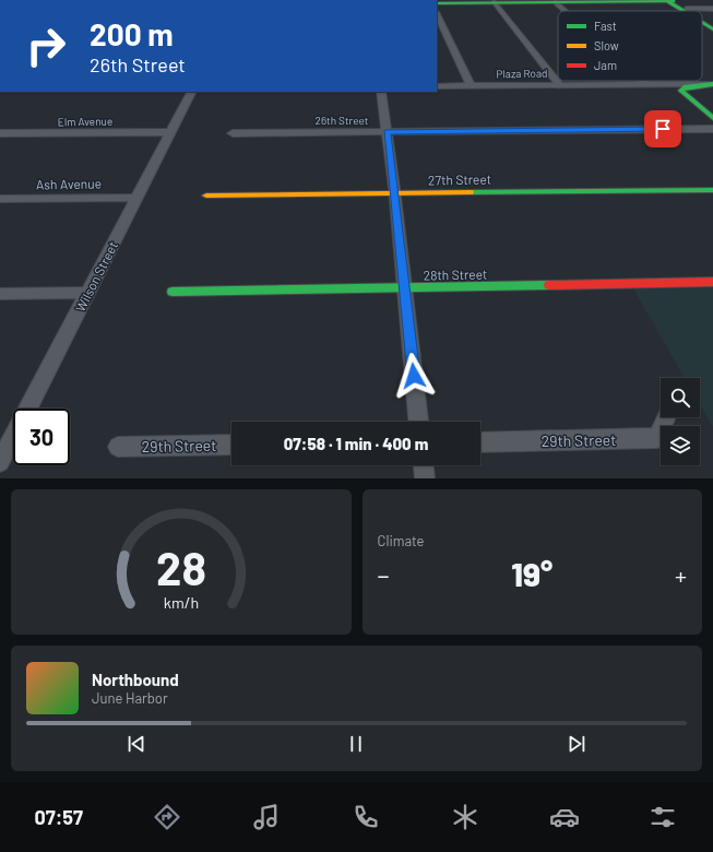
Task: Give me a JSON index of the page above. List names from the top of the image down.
{
  "streets": {
    "street": [
      "Plaza Road",
      "26th Street",
      "Elm Avenue",
      "27th Street",
      "Ash Avenue",
      "28th Street",
      "Wilson Street",
      "29th Street"
    ]
  },
  "crossings": [
    ["Elm Avenue", "Wilson Street"],
    ["Ash Avenue", "Wilson Street"]
  ],
  "legend": ["Fast", "Slow", "Jam"],
  "page": {
    "turn": ["200 m", "26th Street"],
    "limit": "30",
    "trip": "07:58 · 1 min · 400 m",
    "tile": "Climate",
    "heat": ["−", "19°", "+"],
    "song": ["Northbound", "June Harbor"],
    "tabs": "07:57",
    "gauge": ["28", "km/h"]
  }
}
